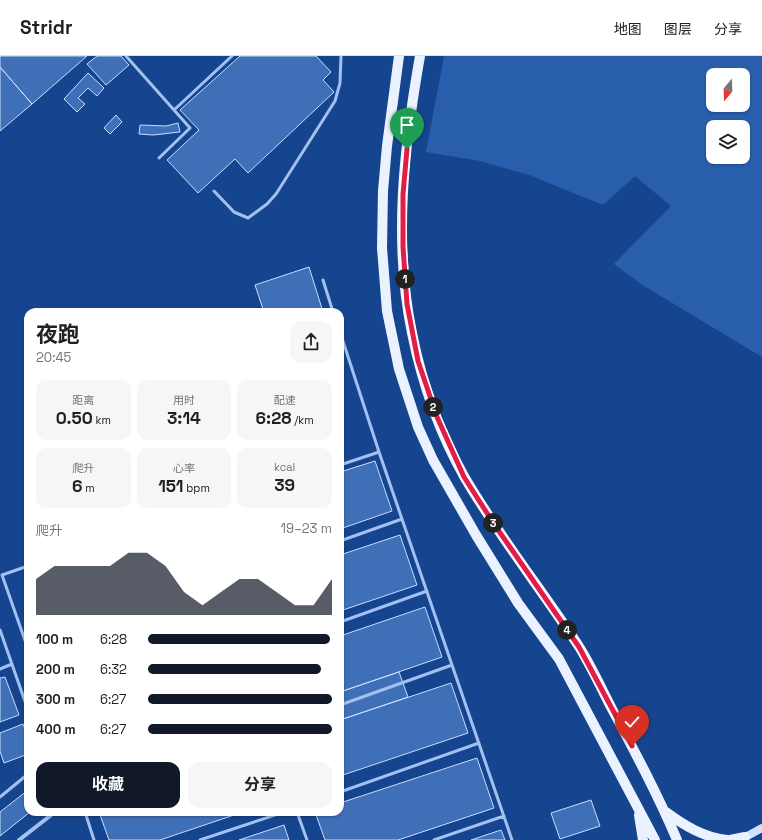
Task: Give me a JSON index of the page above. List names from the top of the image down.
{
  "north": "bottom",
  "page": {
    "header": "Stridr",
    "nav": ["地图", "图层", "分享"],
    "pins": [
      "1",
      "2",
      "3",
      "4"
    ],
    "heading": ["夜跑", "20:45"],
    "stats": [
      ["距离", "0.50 km"],
      ["用时", "3:14"],
      ["配速", "6:28 /km"],
      ["爬升", "6 m"],
      ["心率", "151 bpm"],
      ["kcal", "39"]
    ],
    "chart": ["爬升", "19–23 m"],
    "list": [
      {
        "name": "100 m",
        "note": "6:28"
      },
      {
        "name": "200 m",
        "note": "6:32"
      },
      {
        "name": "300 m",
        "note": "6:27"
      },
      {
        "name": "400 m",
        "note": "6:27"
      }
    ],
    "buttons": ["收藏", "分享"]
  }
}
